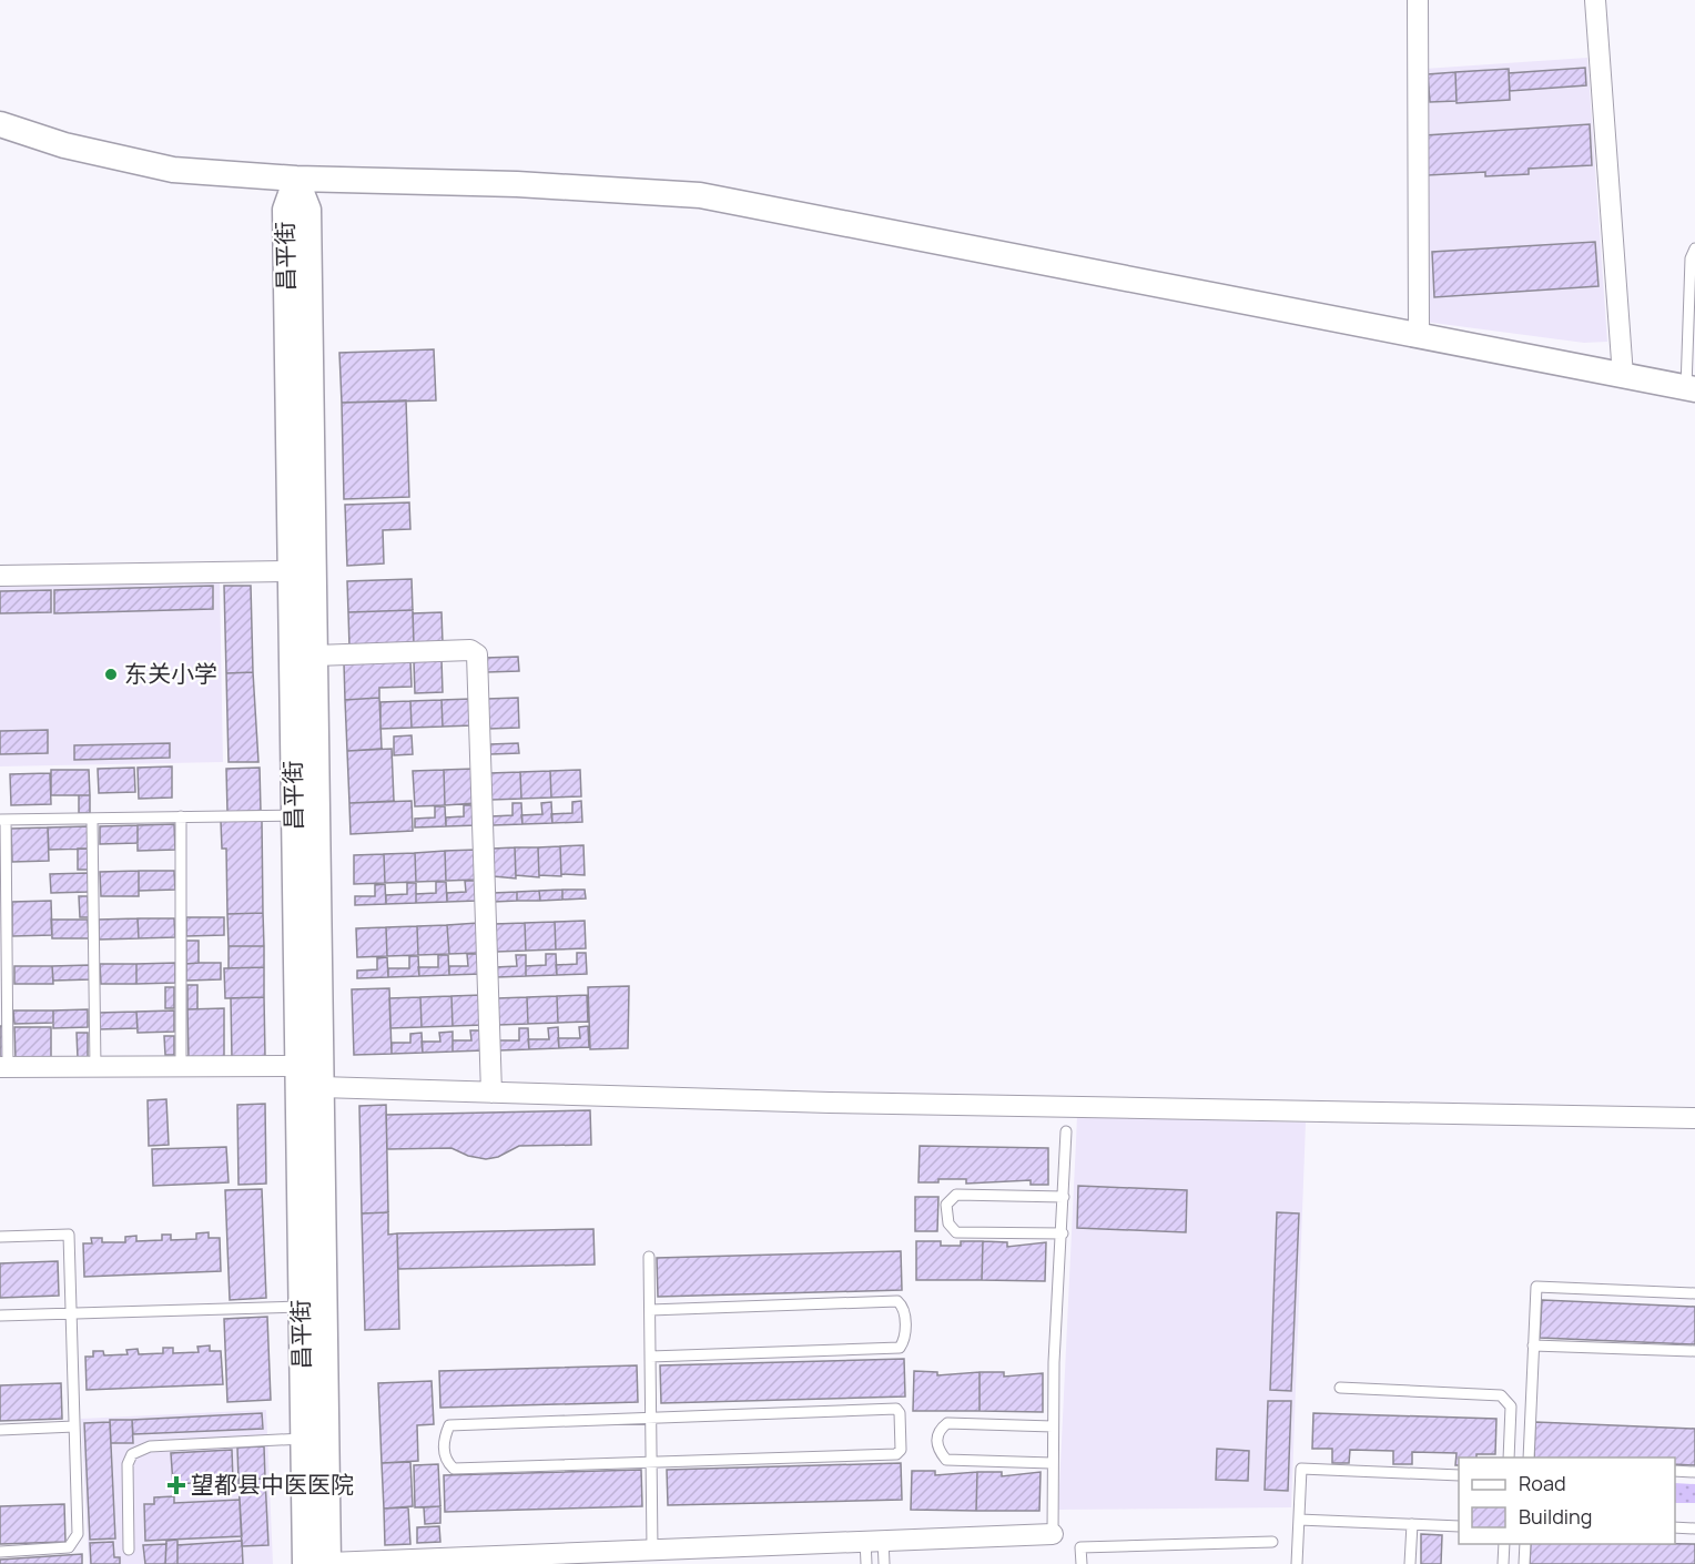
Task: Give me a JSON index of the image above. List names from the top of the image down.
{
  "streets": {
    "street": ["昌平街"]
  },
  "places": {
    "other": ["东关小学"],
    "health": ["望都县中医医院"]
  },
  "legend": ["Road", "Building"]
}
